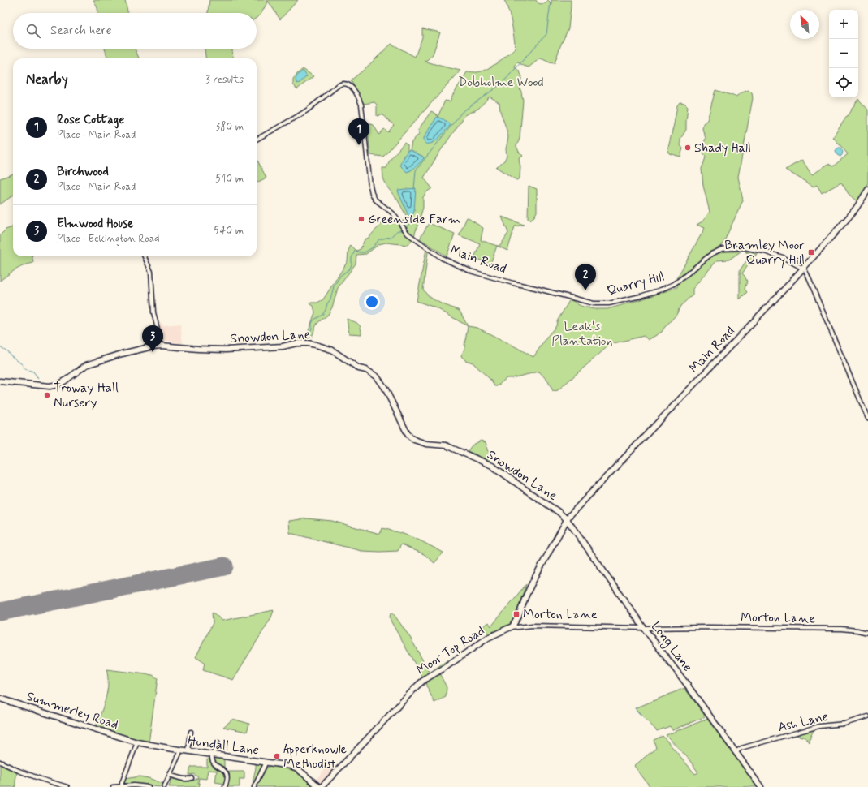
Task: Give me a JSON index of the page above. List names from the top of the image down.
{
  "streets": {
    "main road": [
      "Main Road",
      "Snowdon Lane",
      "Long Lane",
      "Moor Top Road",
      "Summerley Road",
      "Hundall Lane"
    ],
    "street": ["Quarry Hill", "Morton Lane", "Ash Lane"]
  },
  "crossings": [
    ["Main Road", "Quarry Hill"],
    ["Main Road", "Snowdon Lane"],
    ["Main Road", "Long Lane"],
    ["Snowdon Lane", "Long Lane"],
    ["Morton Lane", "Long Lane"],
    ["Morton Lane", "Moor Top Road"],
    ["Long Lane", "Ash Lane"],
    ["Summerley Road", "Hundall Lane"]
  ],
  "parks": ["Dobholme Wood", "Leak's Plantation"],
  "places": {
    "other": [
      "Shady Hall",
      "Greenside Farm",
      "Troway Hall Nursery",
      "Apperknowle Methodist"
    ],
    "transit": ["Bramley Moor Quarry Hill", "Morton Lane"]
  },
  "north": "top left",
  "page": {
    "map_buttons": ["+", "−"],
    "search": "Search here",
    "heading": ["Nearby", "3 results"],
    "list": [
      {
        "mark": "1",
        "name": "Rose Cottage",
        "note": "Place · Main Road",
        "value": "380 m"
      },
      {
        "mark": "2",
        "name": "Birchwood",
        "note": "Place · Main Road",
        "value": "510 m"
      },
      {
        "mark": "3",
        "name": "Elmwood House",
        "note": "Place · Eckington Road",
        "value": "540 m"
      }
    ],
    "pins": ["1", "2", "3"]
  }
}
